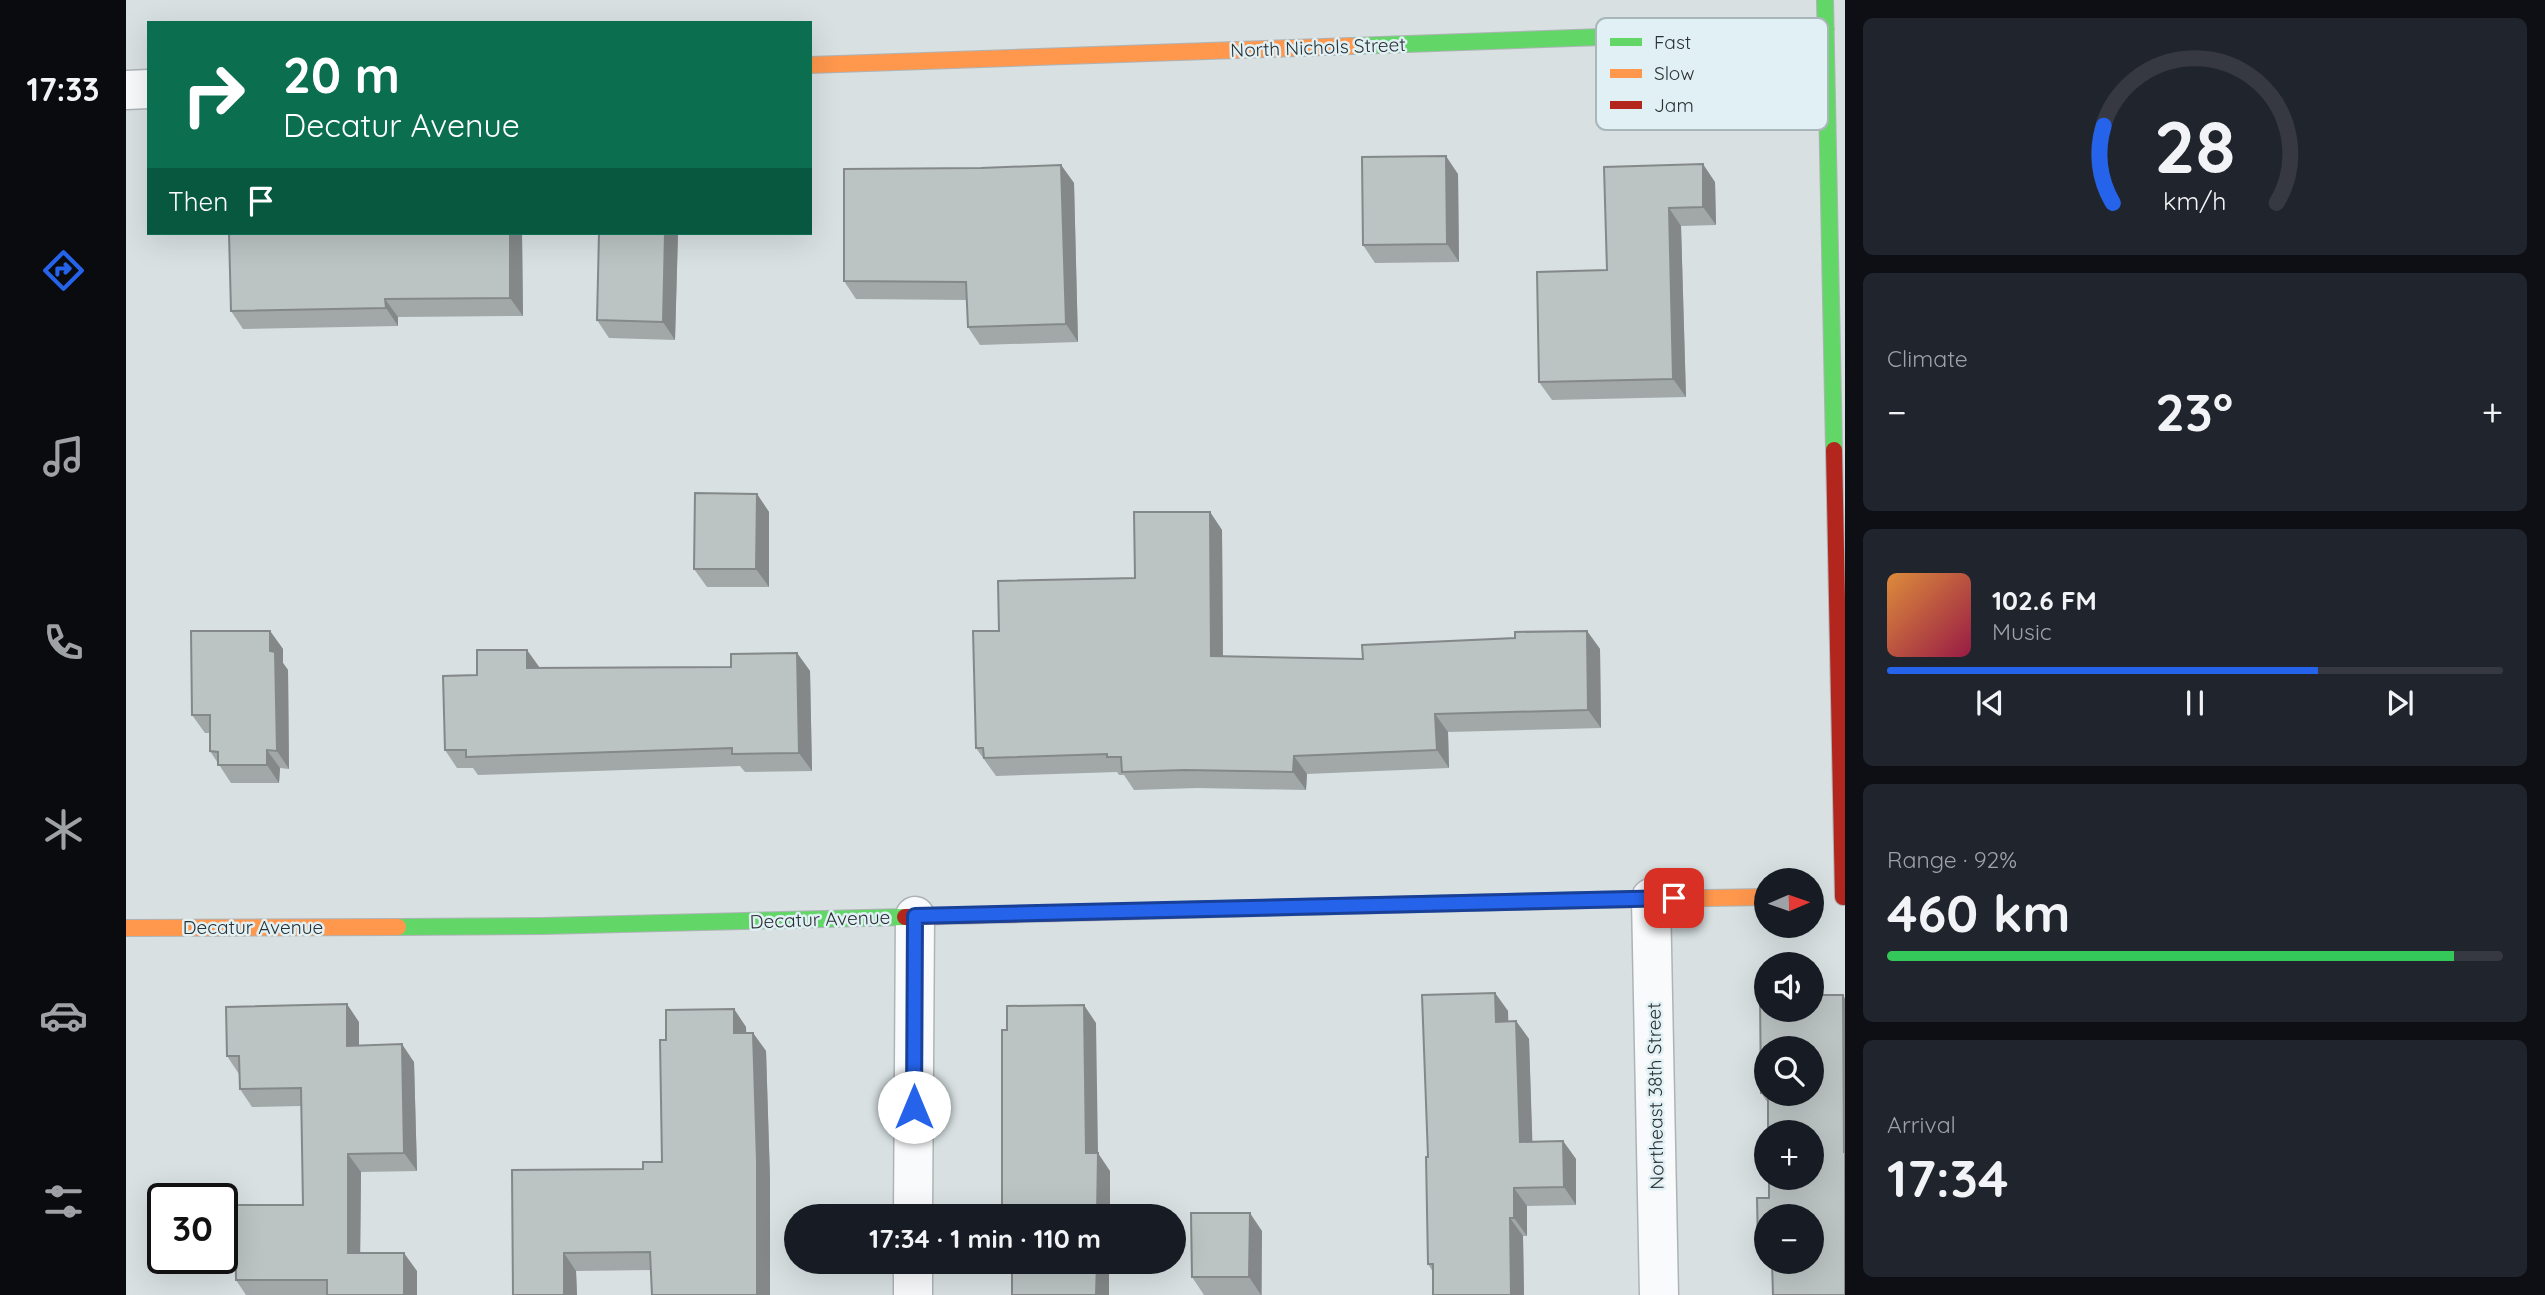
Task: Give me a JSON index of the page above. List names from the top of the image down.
{
  "streets": {
    "street": ["North Nichols Street", "Decatur Avenue", "Northeast 38th Street"]
  },
  "crossings": [
    ["Decatur Avenue", "Northeast 38th Street"]
  ],
  "legend": ["Fast", "Slow", "Jam"],
  "north": "right",
  "page": {
    "tabs": "17:33",
    "turn": ["20 m", "Decatur Avenue"],
    "then": "Then",
    "tile": [
      "Climate",
      ["Range · 92%", "460 km"],
      ["Arrival", "17:34"]
    ],
    "heat": ["−", "23°", "+"],
    "song": ["102.6 FM", "Music"],
    "map_buttons": ["+", "−"],
    "limit": "30",
    "trip": "17:34 · 1 min · 110 m",
    "gauge": ["28", "km/h"]
  }
}
